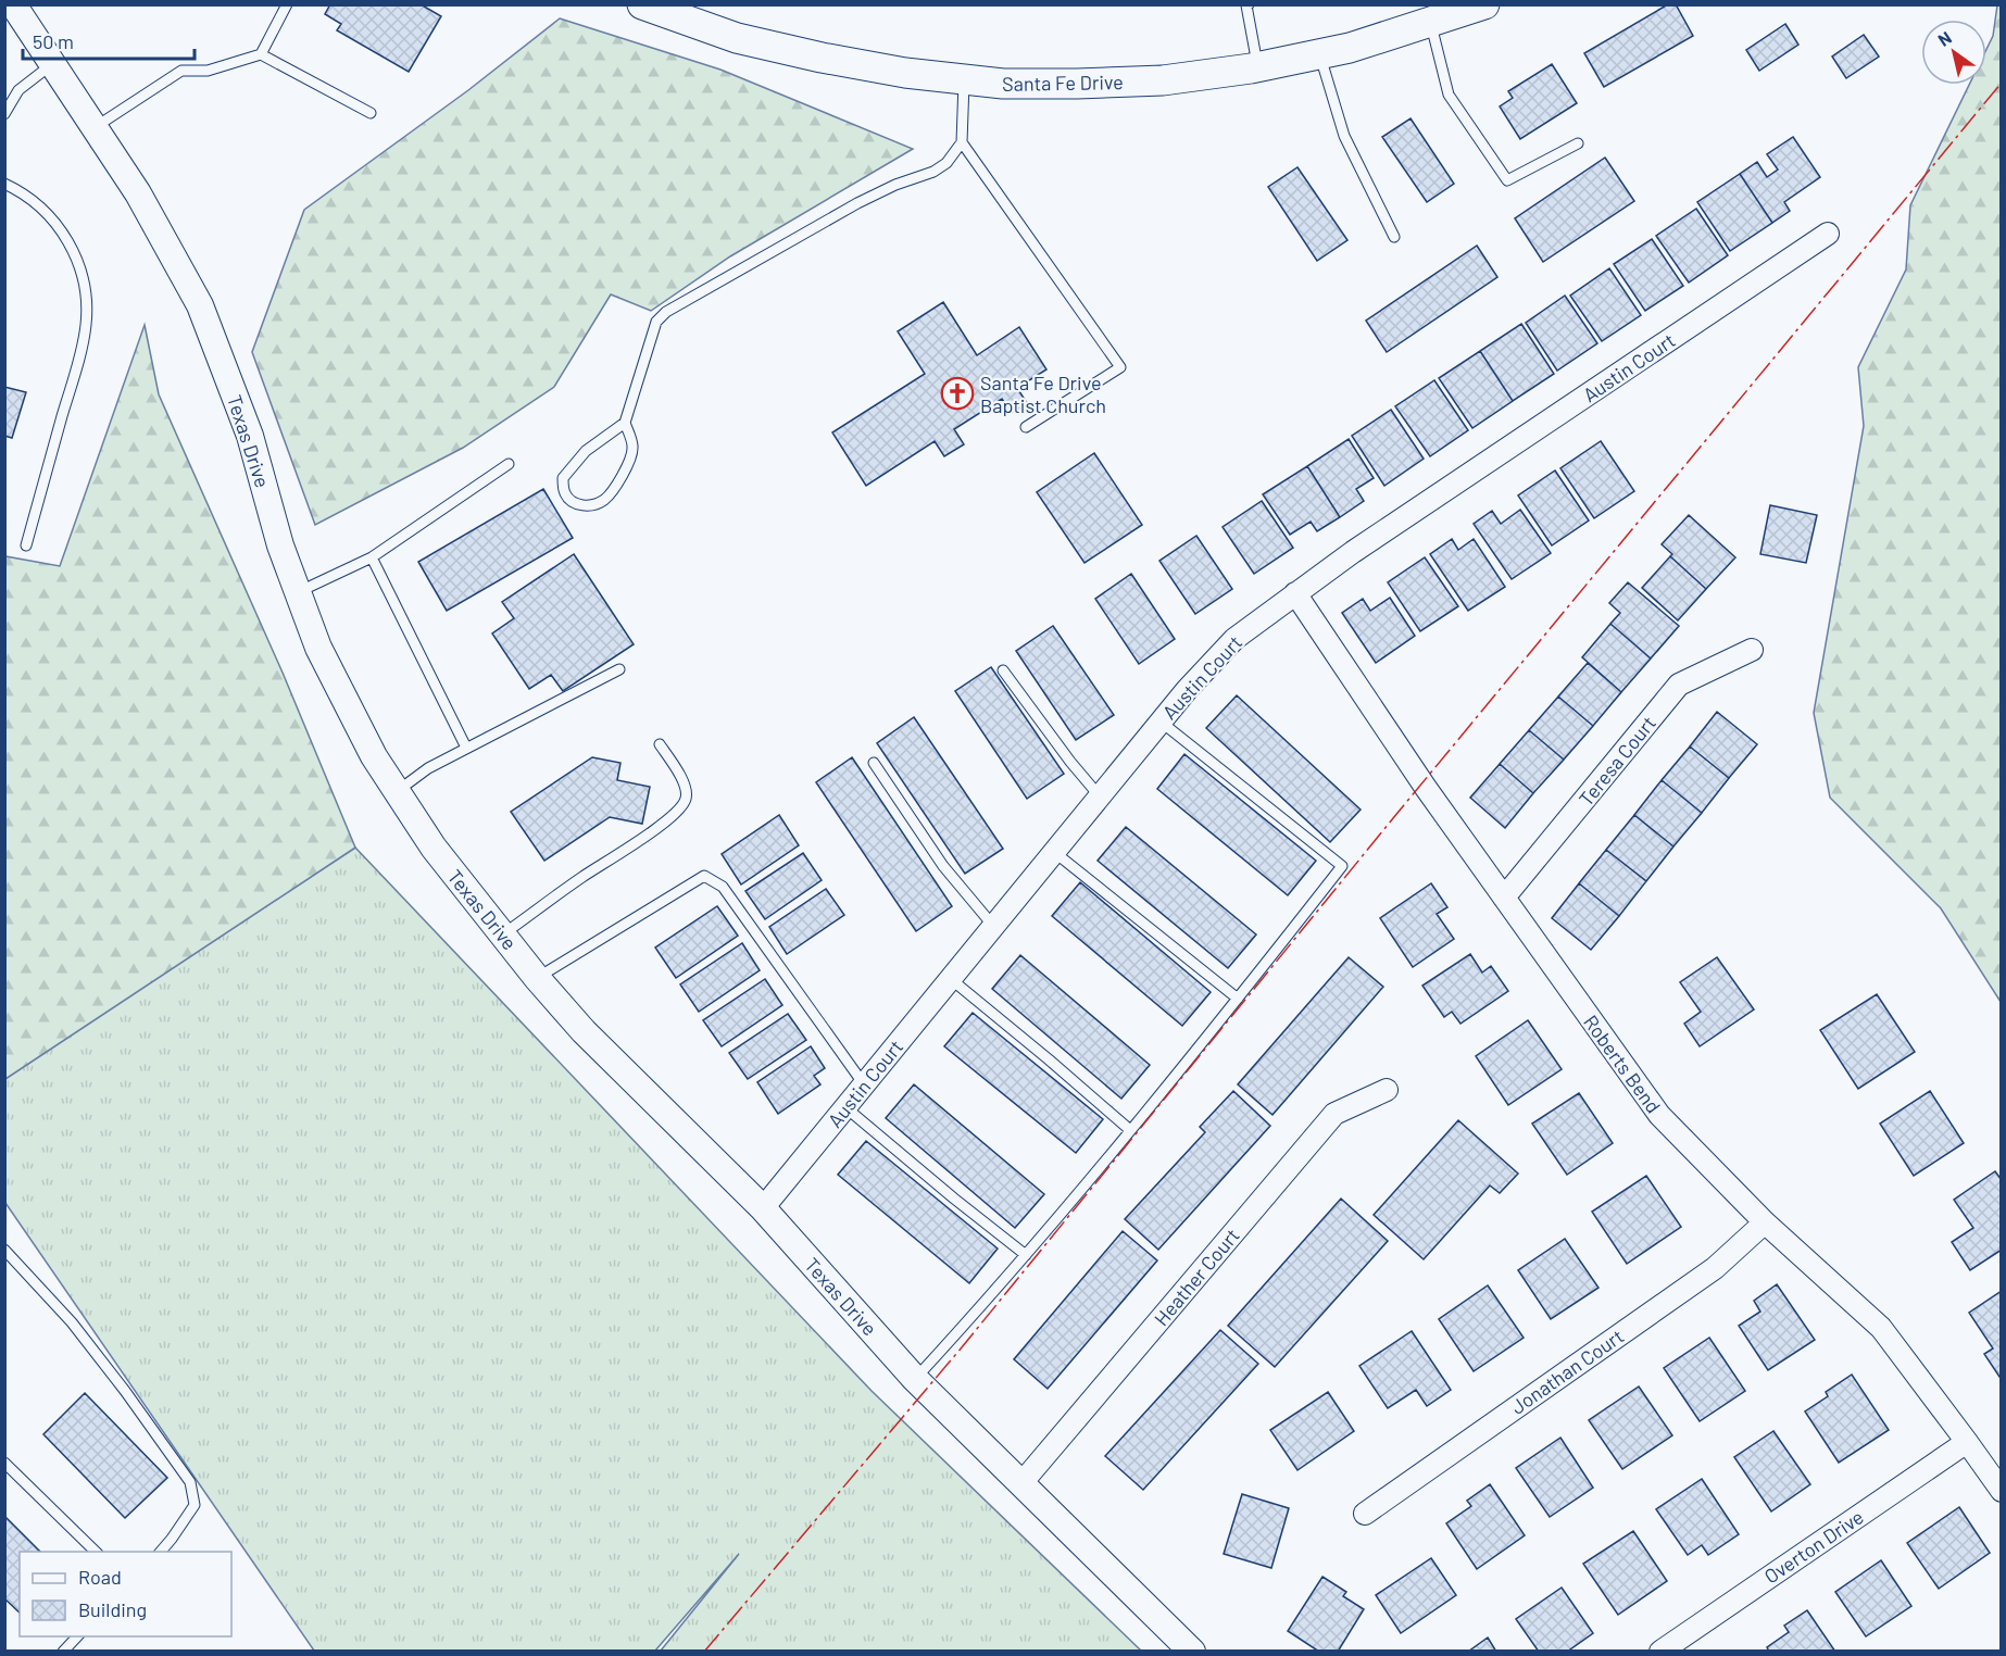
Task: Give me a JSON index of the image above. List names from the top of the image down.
{
  "streets": {
    "main road": ["Santa Fe Drive"],
    "street": [
      "Austin Court",
      "Texas Drive",
      "Teresa Court",
      "Roberts Bend",
      "Heather Court",
      "Jonathan Court",
      "Overton Drive"
    ]
  },
  "crossings": [
    ["Austin Court", "Texas Drive"],
    ["Austin Court", "Roberts Bend"],
    ["Texas Drive", "Heather Court"],
    ["Teresa Court", "Roberts Bend"],
    ["Roberts Bend", "Jonathan Court"],
    ["Roberts Bend", "Overton Drive"]
  ],
  "places": {
    "church": ["Santa Fe Drive Baptist Church"]
  },
  "legend": ["Road", "Building"],
  "scale_bar": "50 m",
  "north": "top left"
}
